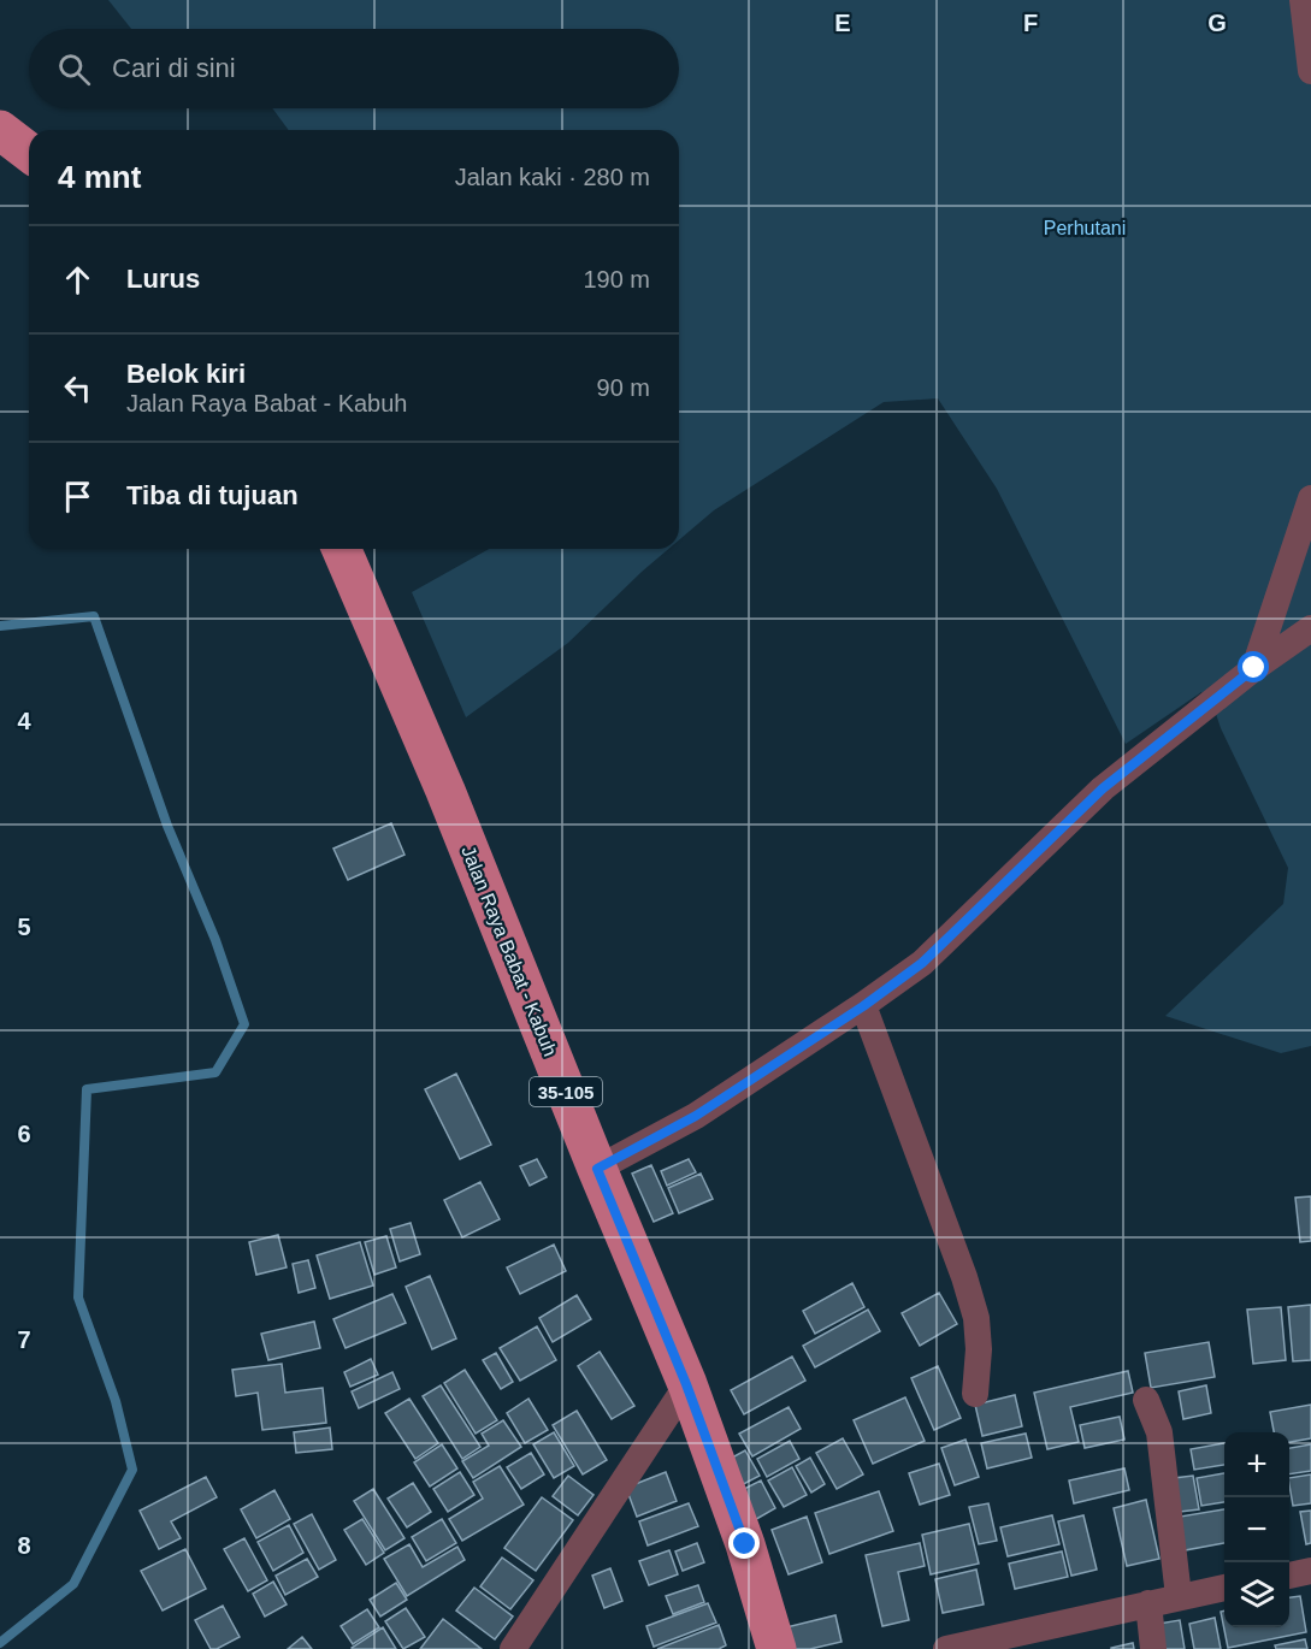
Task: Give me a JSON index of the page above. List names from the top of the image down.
{
  "streets": {
    "main road": ["Jalan Raya Babat - Kabuh", "35-105"]
  },
  "parks": ["Perhutani"],
  "page": {
    "search": "Cari di sini",
    "heading": ["4 mnt", "Jalan kaki · 280 m"],
    "list": [
      ["Lurus", "190 m"],
      ["Belok kiri", "Jalan Raya Babat - Kabuh", "90 m"],
      "Tiba di tujuan"
    ],
    "map_buttons": ["+", "−"]
  },
  "grid": {
    "columns": ["E", "F", "G"],
    "rows": [
      "4",
      "5",
      "6",
      "7",
      "8"
    ]
  }
}
